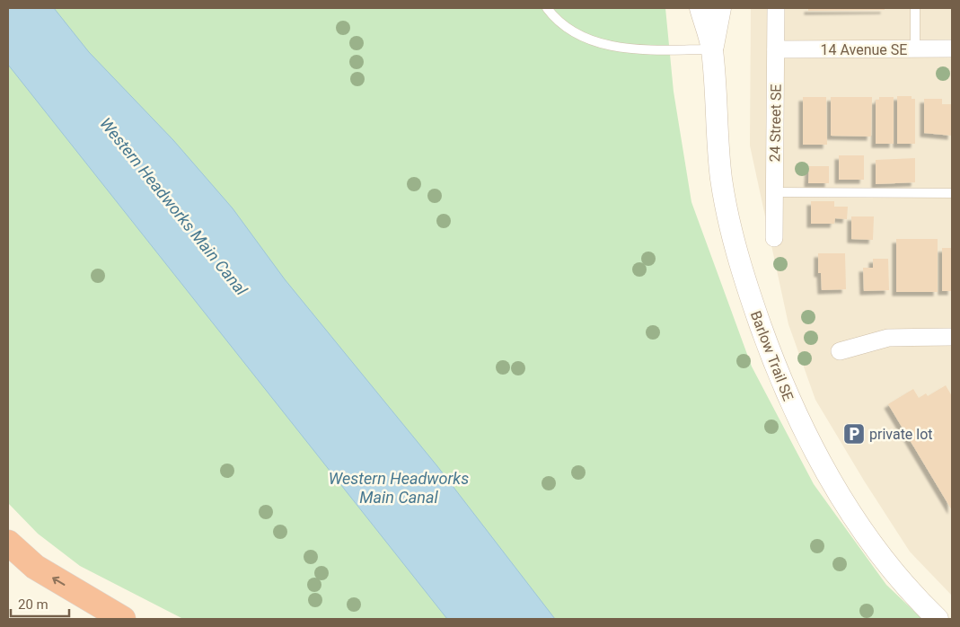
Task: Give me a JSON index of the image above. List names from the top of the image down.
{
  "streets": {
    "street": ["14 Avenue SE", "24 Street SE", "Barlow Trail SE"]
  },
  "crossings": [
    ["14 Avenue SE", "24 Street SE"]
  ],
  "water": ["Western Headworks Main Canal"],
  "places": {
    "parking": ["private lot"]
  },
  "scale_bar": "20 m"
}
